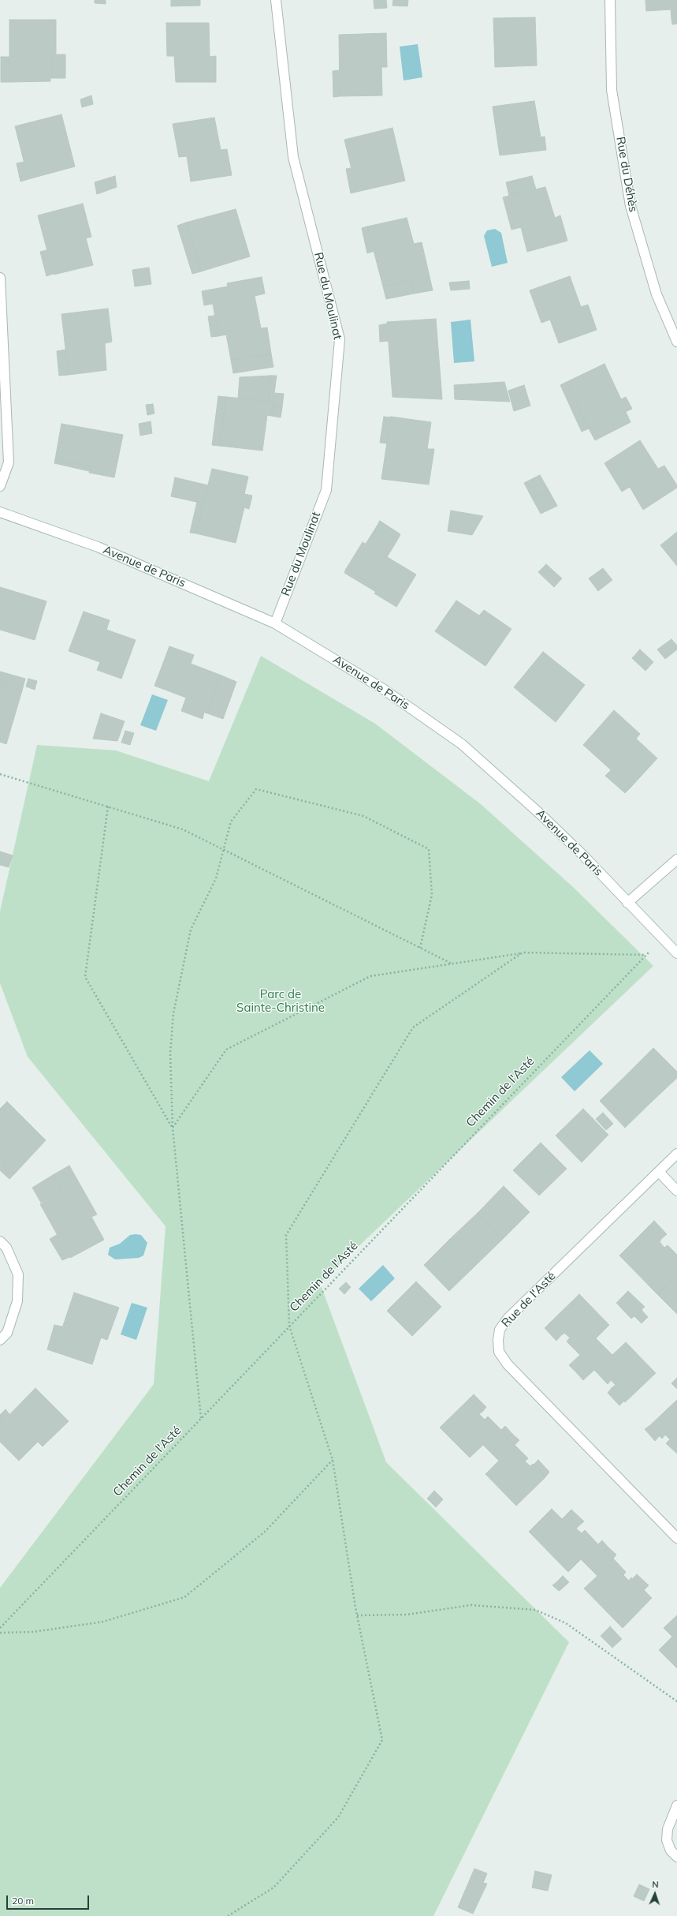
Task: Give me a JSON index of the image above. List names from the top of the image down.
{
  "streets": {
    "street": [
      "Rue du Déhès",
      "Rue du Moulinat",
      "Avenue de Paris",
      "Rue de l'Asté"
    ],
    "path": ["Chemin de l'Asté"]
  },
  "crossings": [
    ["Rue du Moulinat", "Avenue de Paris"],
    ["Avenue de Paris", "Chemin de l'Asté"]
  ],
  "parks": ["Parc de Sainte-Christine"],
  "scale_bar": "20 m",
  "north": "top"
}
